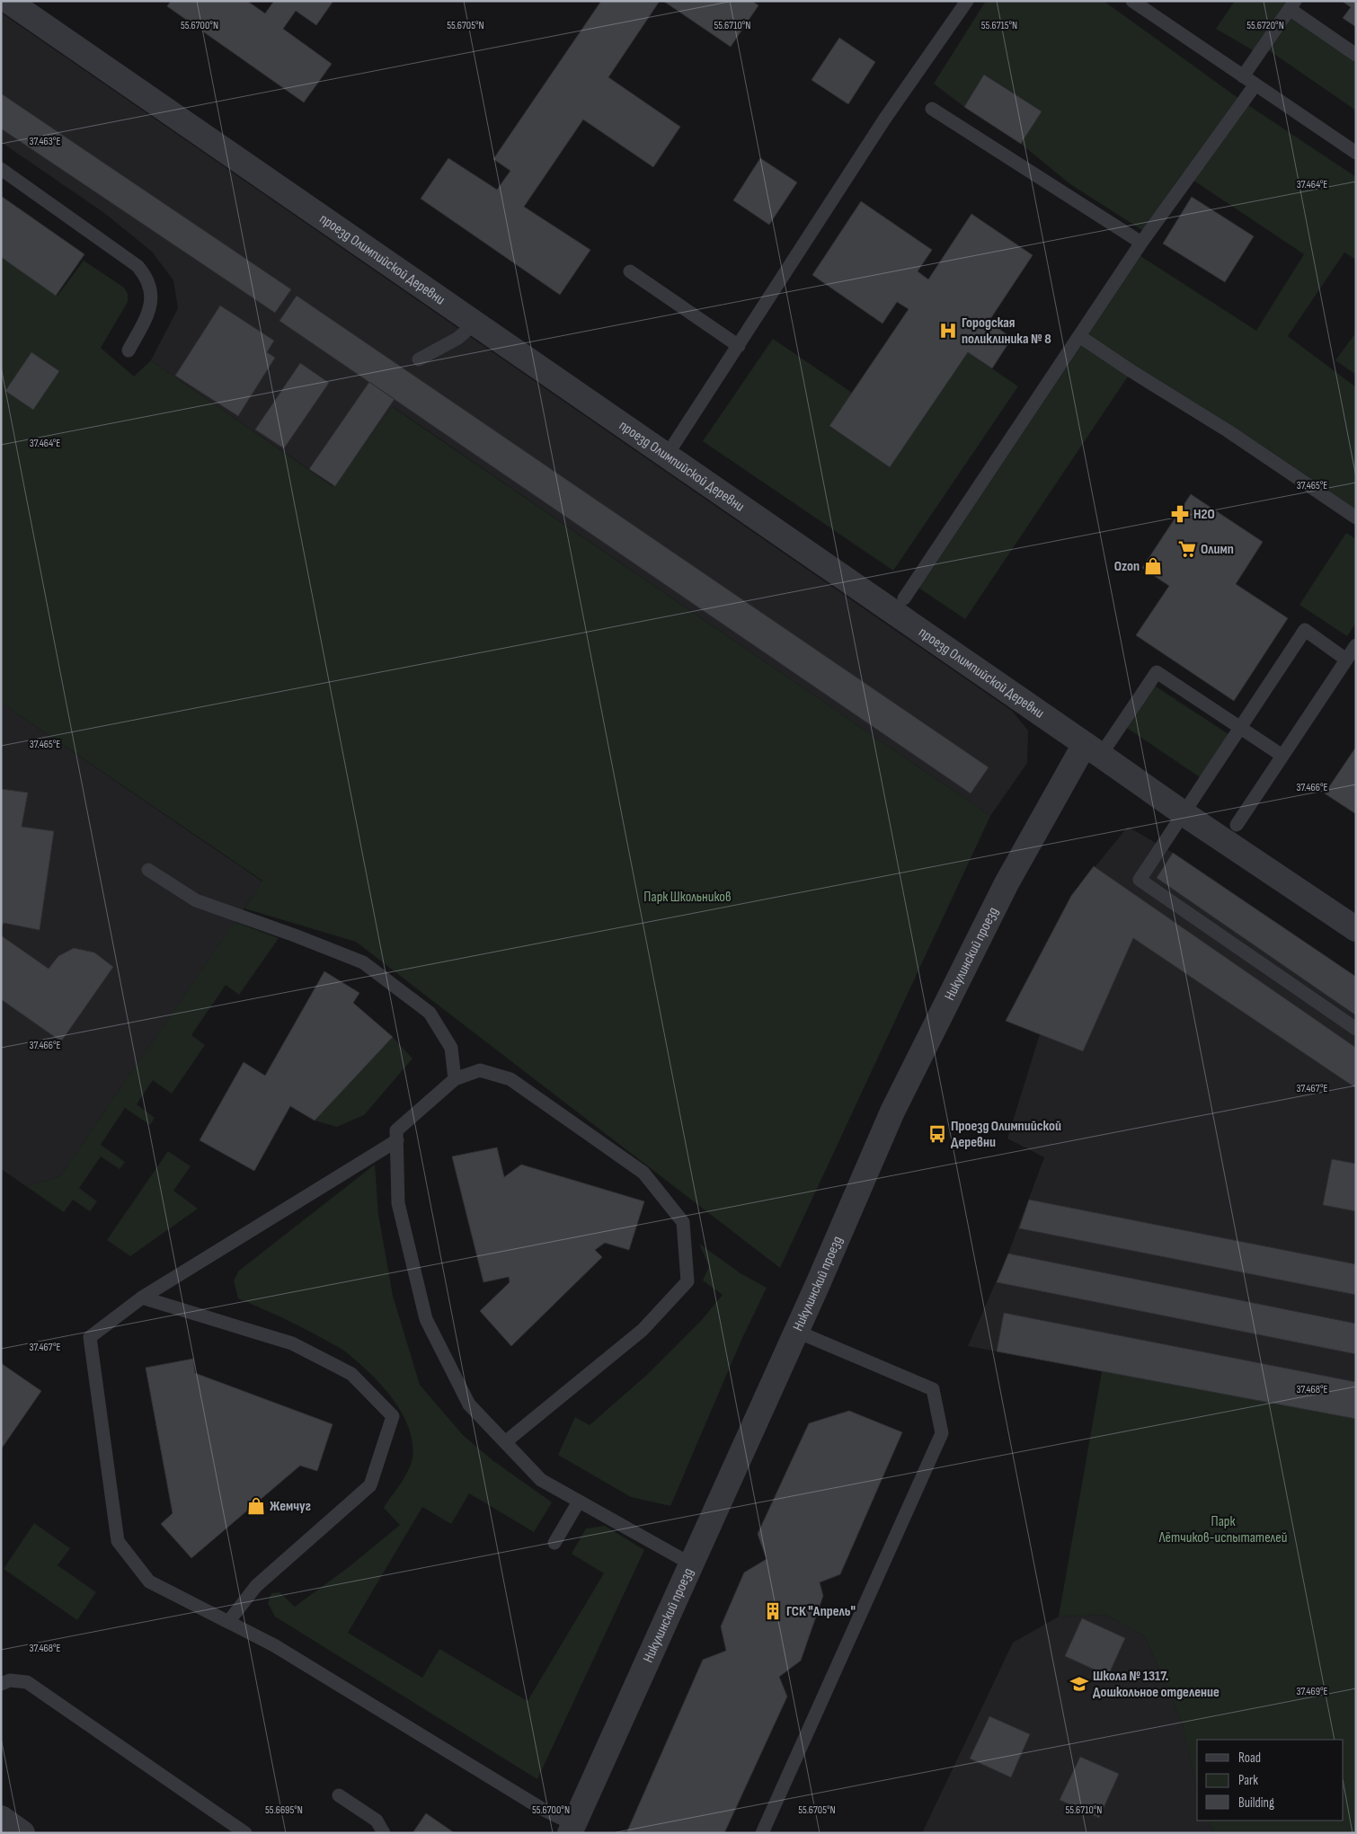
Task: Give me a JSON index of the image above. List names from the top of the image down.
{
  "streets": {
    "street": ["проезд Олимпийской Деревни", "Никулинский проезд"]
  },
  "crossings": [
    ["проезд Олимпийской Деревни", "Никулинский проезд"]
  ],
  "parks": ["Парк Школьников", "Парк Лётчиков-испытателей"],
  "places": {
    "hospital": ["Городская поликлиника № 8"],
    "pharmacy": ["H2O"],
    "supermarket": ["Олимп"],
    "shop": ["Ozon", "Жемчуг"],
    "bus stop": ["Проезд Олимпийской Деревни"],
    "building": ["ГСК \"Апрель\""],
    "school or university": ["Школа № 1317. Дошкольное отделение"]
  },
  "legend": ["Road", "Park", "Building"],
  "coordinates": [
    "55.6700°N",
    "55.6705°N",
    "55.6710°N",
    "55.6715°N",
    "55.6720°N",
    "37.463°E",
    "37.464°E",
    "37.465°E",
    "37.466°E",
    "37.467°E",
    "37.468°E",
    "37.469°E",
    "55.6695°N"
  ]
}
